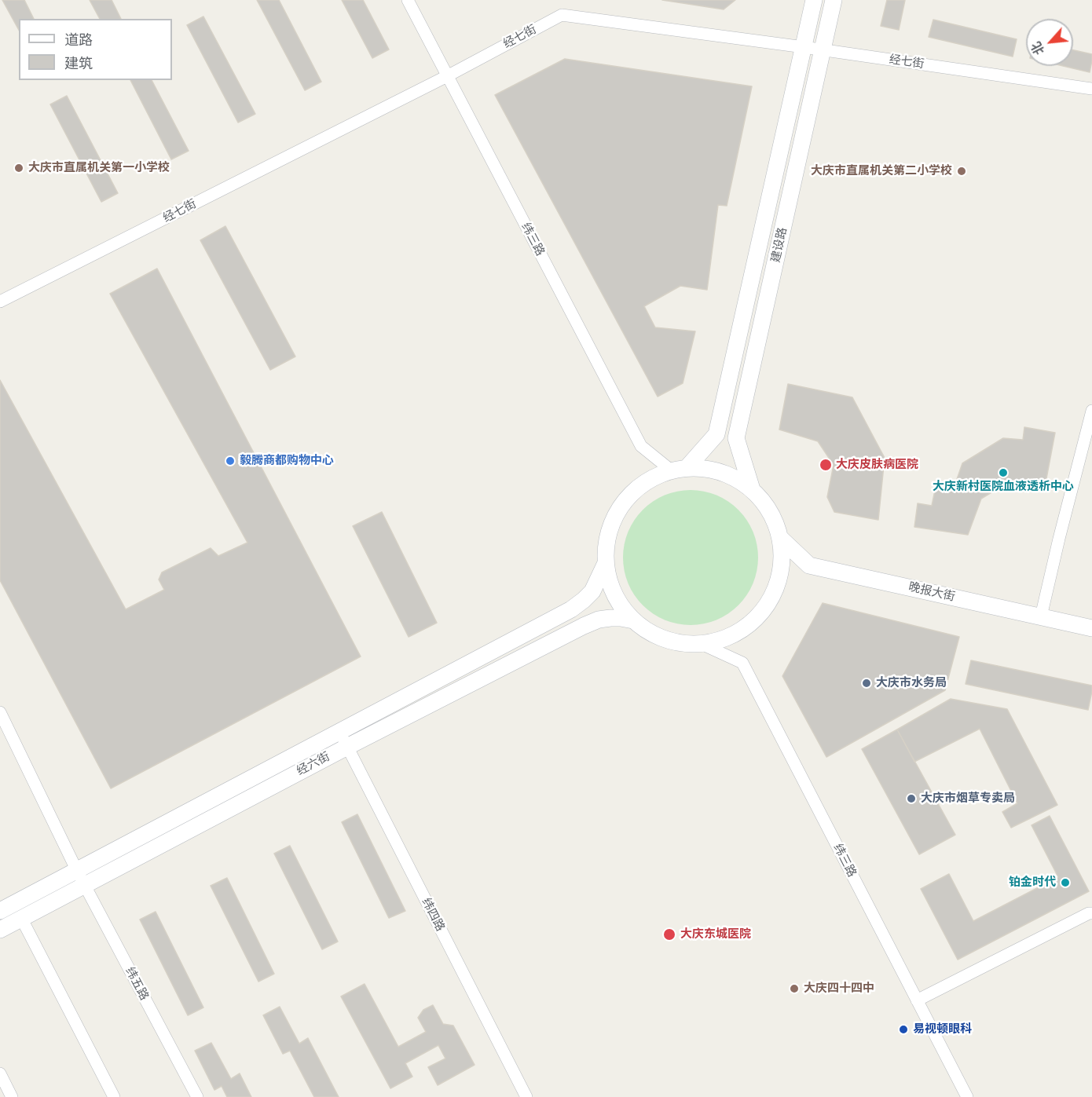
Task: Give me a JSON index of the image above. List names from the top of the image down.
{
  "streets": {
    "main road": ["建设路", "晚报大街", "经六街"],
    "street": [
      "经七街",
      "纬三路",
      "纬四路",
      "纬五路"
    ]
  },
  "crossings": [
    ["经七街", "纬三路"],
    ["经七街", "建设路"],
    ["经六街", "纬四路"],
    ["经六街", "纬五路"]
  ],
  "places": [
    "大庆市直属机关第一小学校",
    "大庆市直属机关第二小学校",
    "毅腾商都购物中心",
    "大庆皮肤病医院",
    "大庆新村医院血液透析中心",
    "大庆市水务局",
    "大庆市烟草专卖局",
    "铂金时代",
    "大庆东城医院",
    "大庆四十四中",
    "易视顿眼科"
  ],
  "legend": ["道路", "建筑"],
  "north": "bottom left"
}
